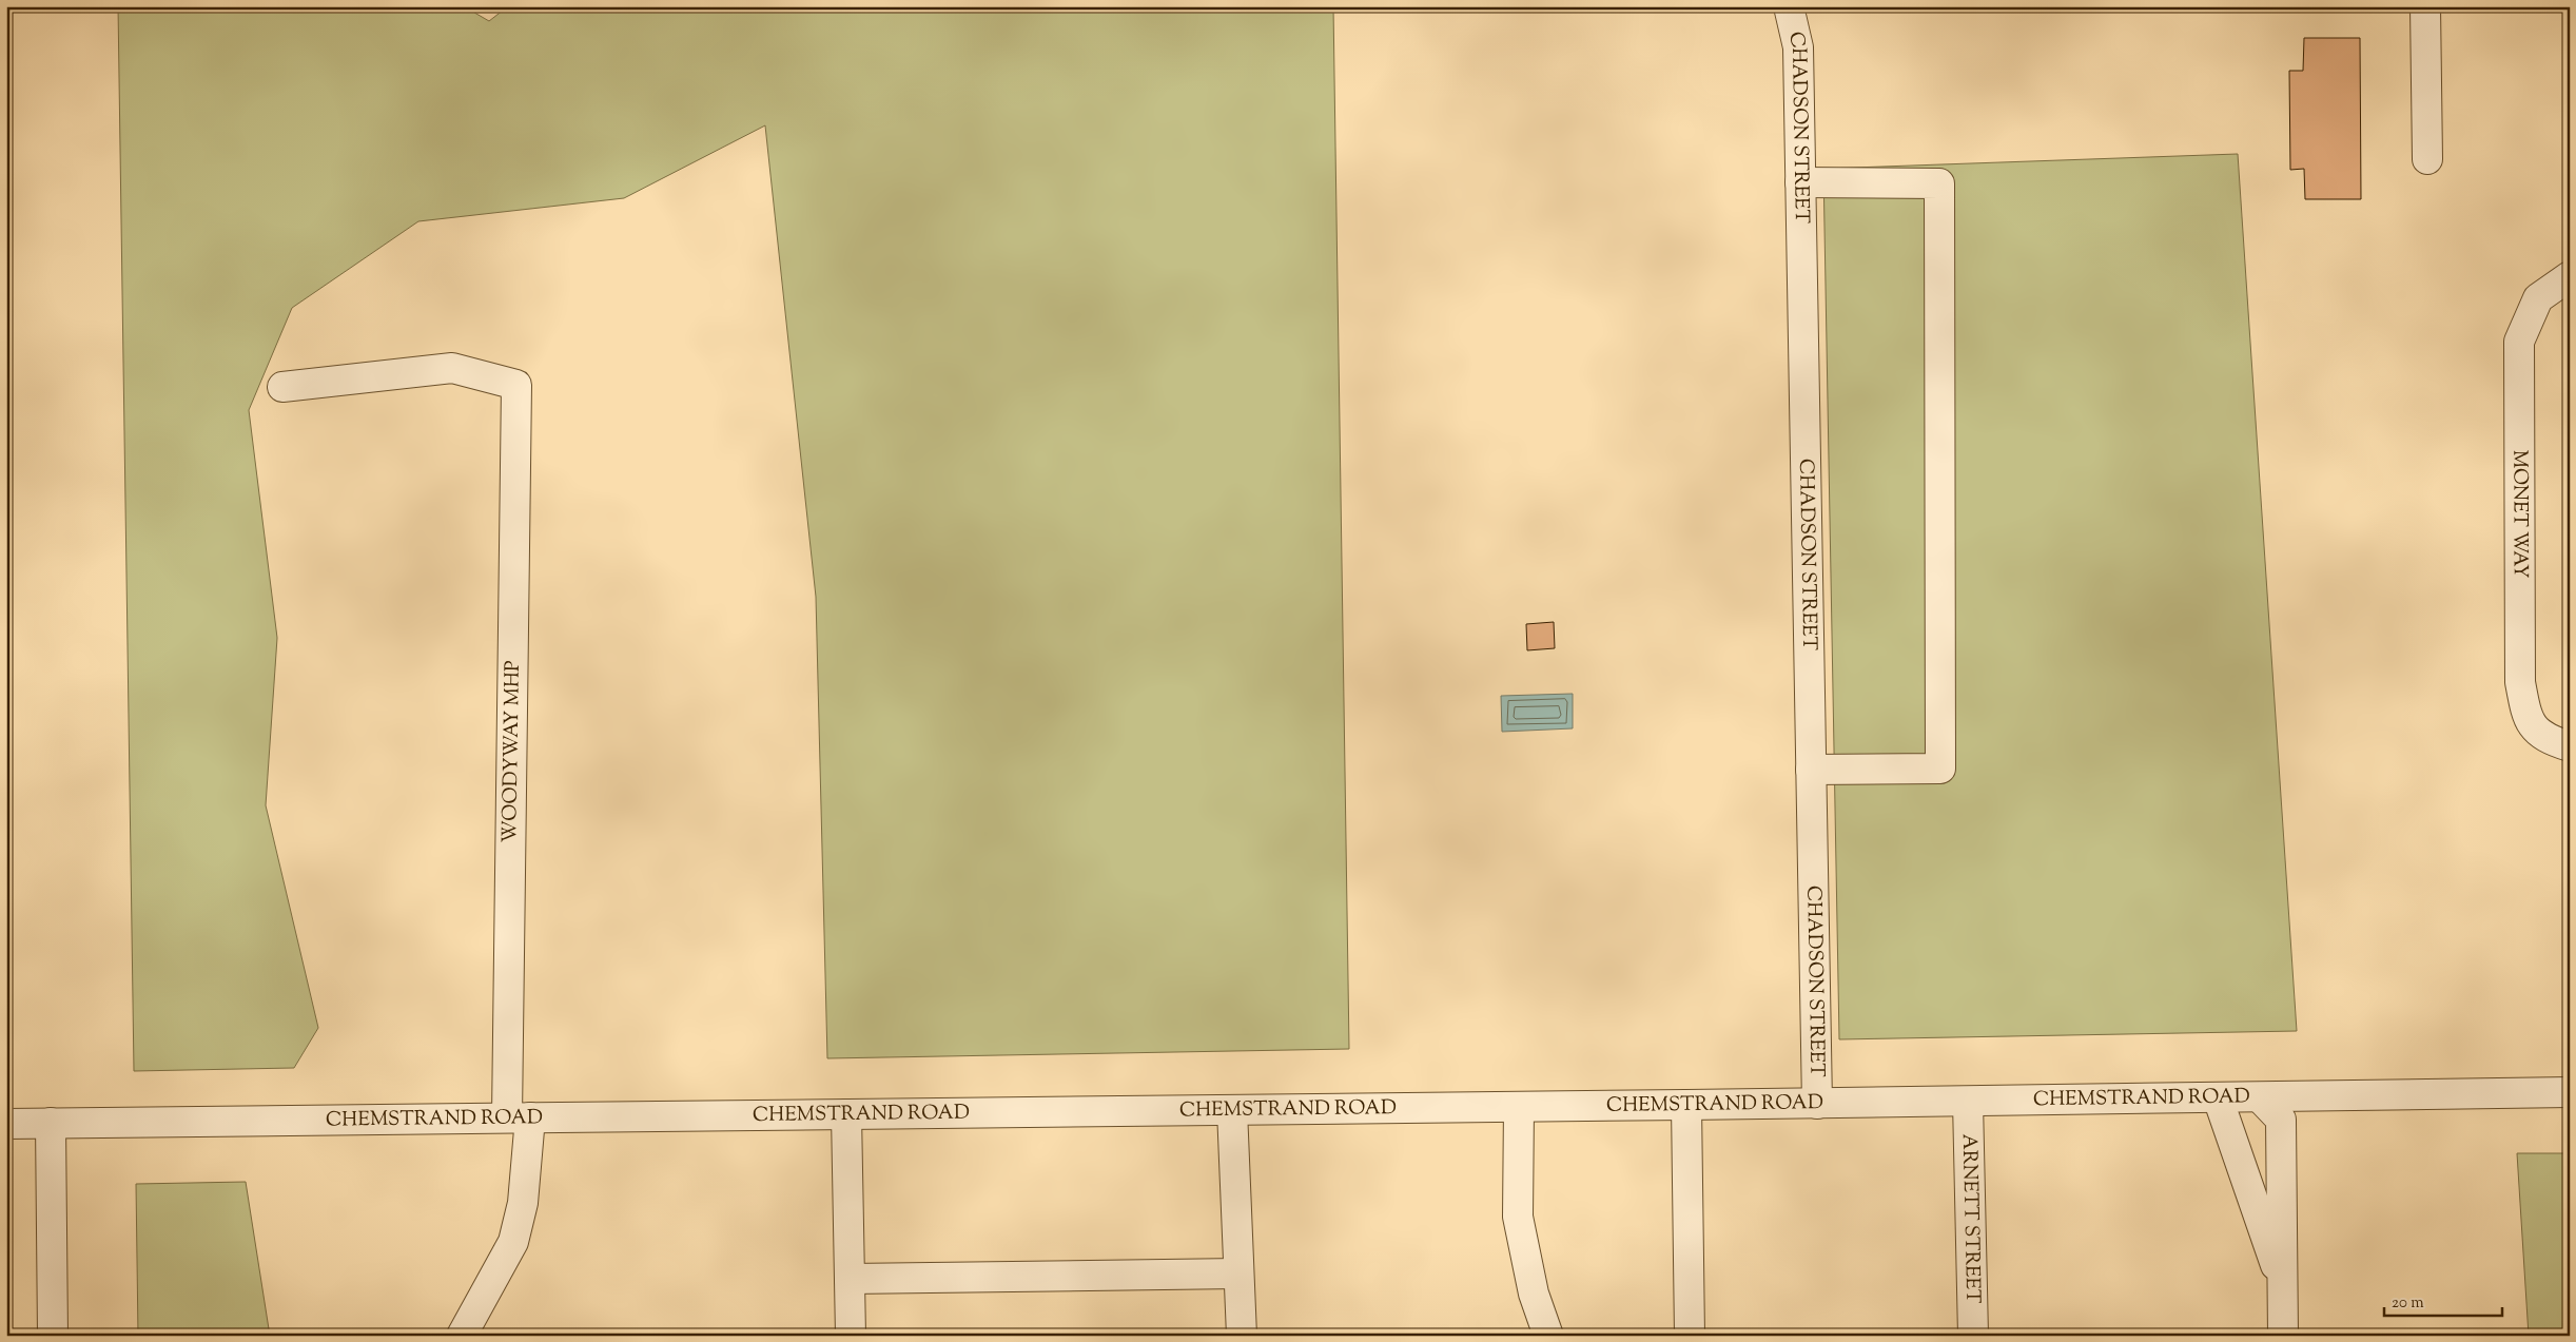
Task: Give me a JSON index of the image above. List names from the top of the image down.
{
  "streets": {
    "street": [
      "CHADSON STREET",
      "MONET WAY",
      "WOODYWAY MHP",
      "CHEMSTRAND ROAD",
      "ARNETT STREET"
    ]
  },
  "crossings": [
    ["CHADSON STREET", "CHEMSTRAND ROAD"],
    ["WOODYWAY MHP", "CHEMSTRAND ROAD"],
    ["CHEMSTRAND ROAD", "ARNETT STREET"]
  ],
  "scale_bar": "20 m"
}
